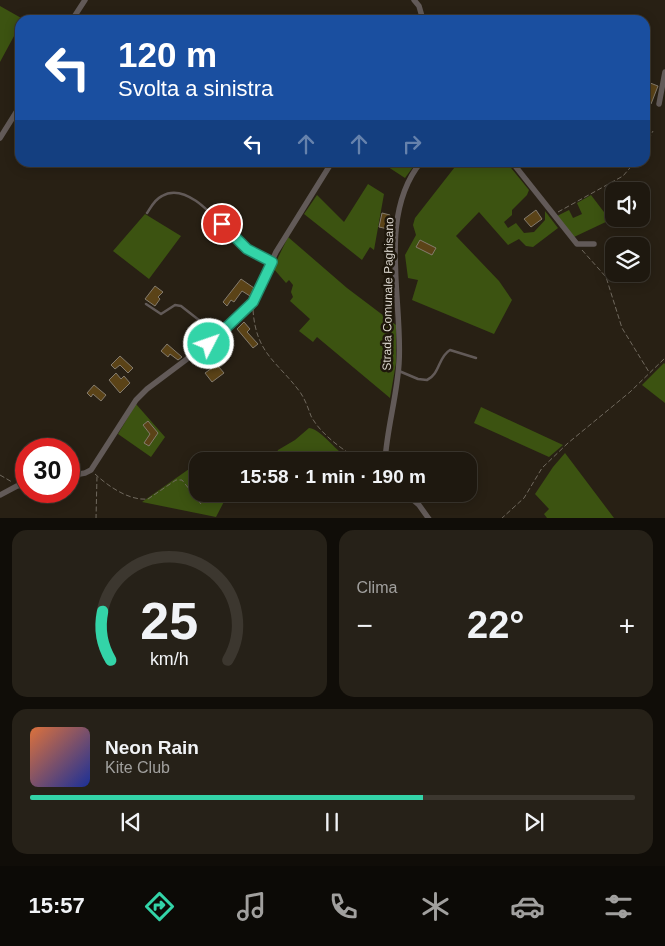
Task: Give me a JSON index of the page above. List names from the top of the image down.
{
  "streets": {
    "street": ["Strada Comunale Paghisano"]
  },
  "page": {
    "turn": ["120 m", "Svolta a sinistra"],
    "limit": "30",
    "trip": "15:58 · 1 min · 190 m",
    "tile": "Clima",
    "heat": ["−", "22°", "+"],
    "song": ["Neon Rain", "Kite Club"],
    "tabs": "15:57",
    "gauge": ["25", "km/h"]
  }
}
